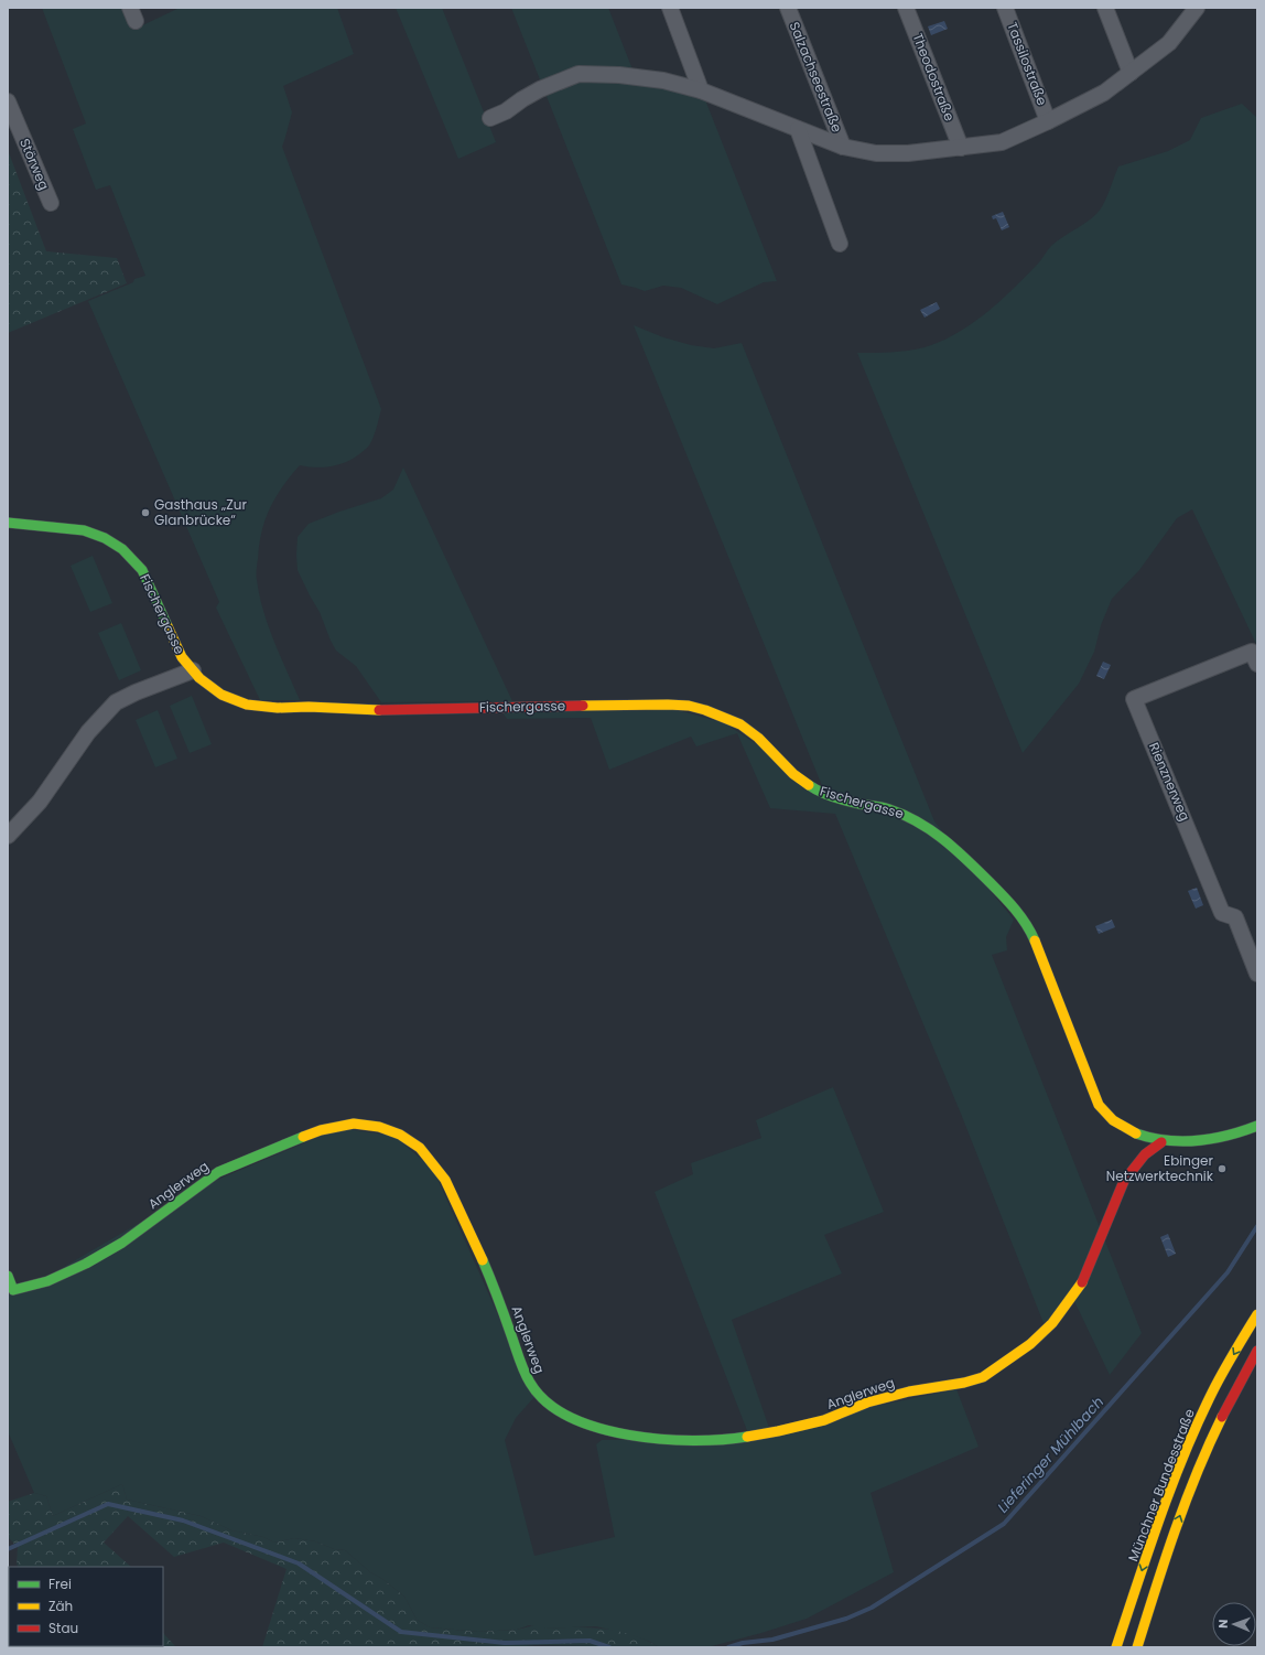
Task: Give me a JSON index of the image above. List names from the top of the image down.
{
  "streets": {
    "street": [
      "Tassilostraße",
      "Salzachseestraße",
      "Theodostraße",
      "Störweg",
      "Fischergasse",
      "Rienznerweg",
      "Anglerweg",
      "Münchner Bundesstraße"
    ]
  },
  "crossings": [
    ["Fischergasse", "Anglerweg"]
  ],
  "water": ["Lieferinger Mühlbach"],
  "places": ["Gasthaus „Zur Glanbrücke“", "Ebinger Netzwerktechnik"],
  "legend": ["Frei", "Zäh", "Stau"],
  "north": "left"
}
